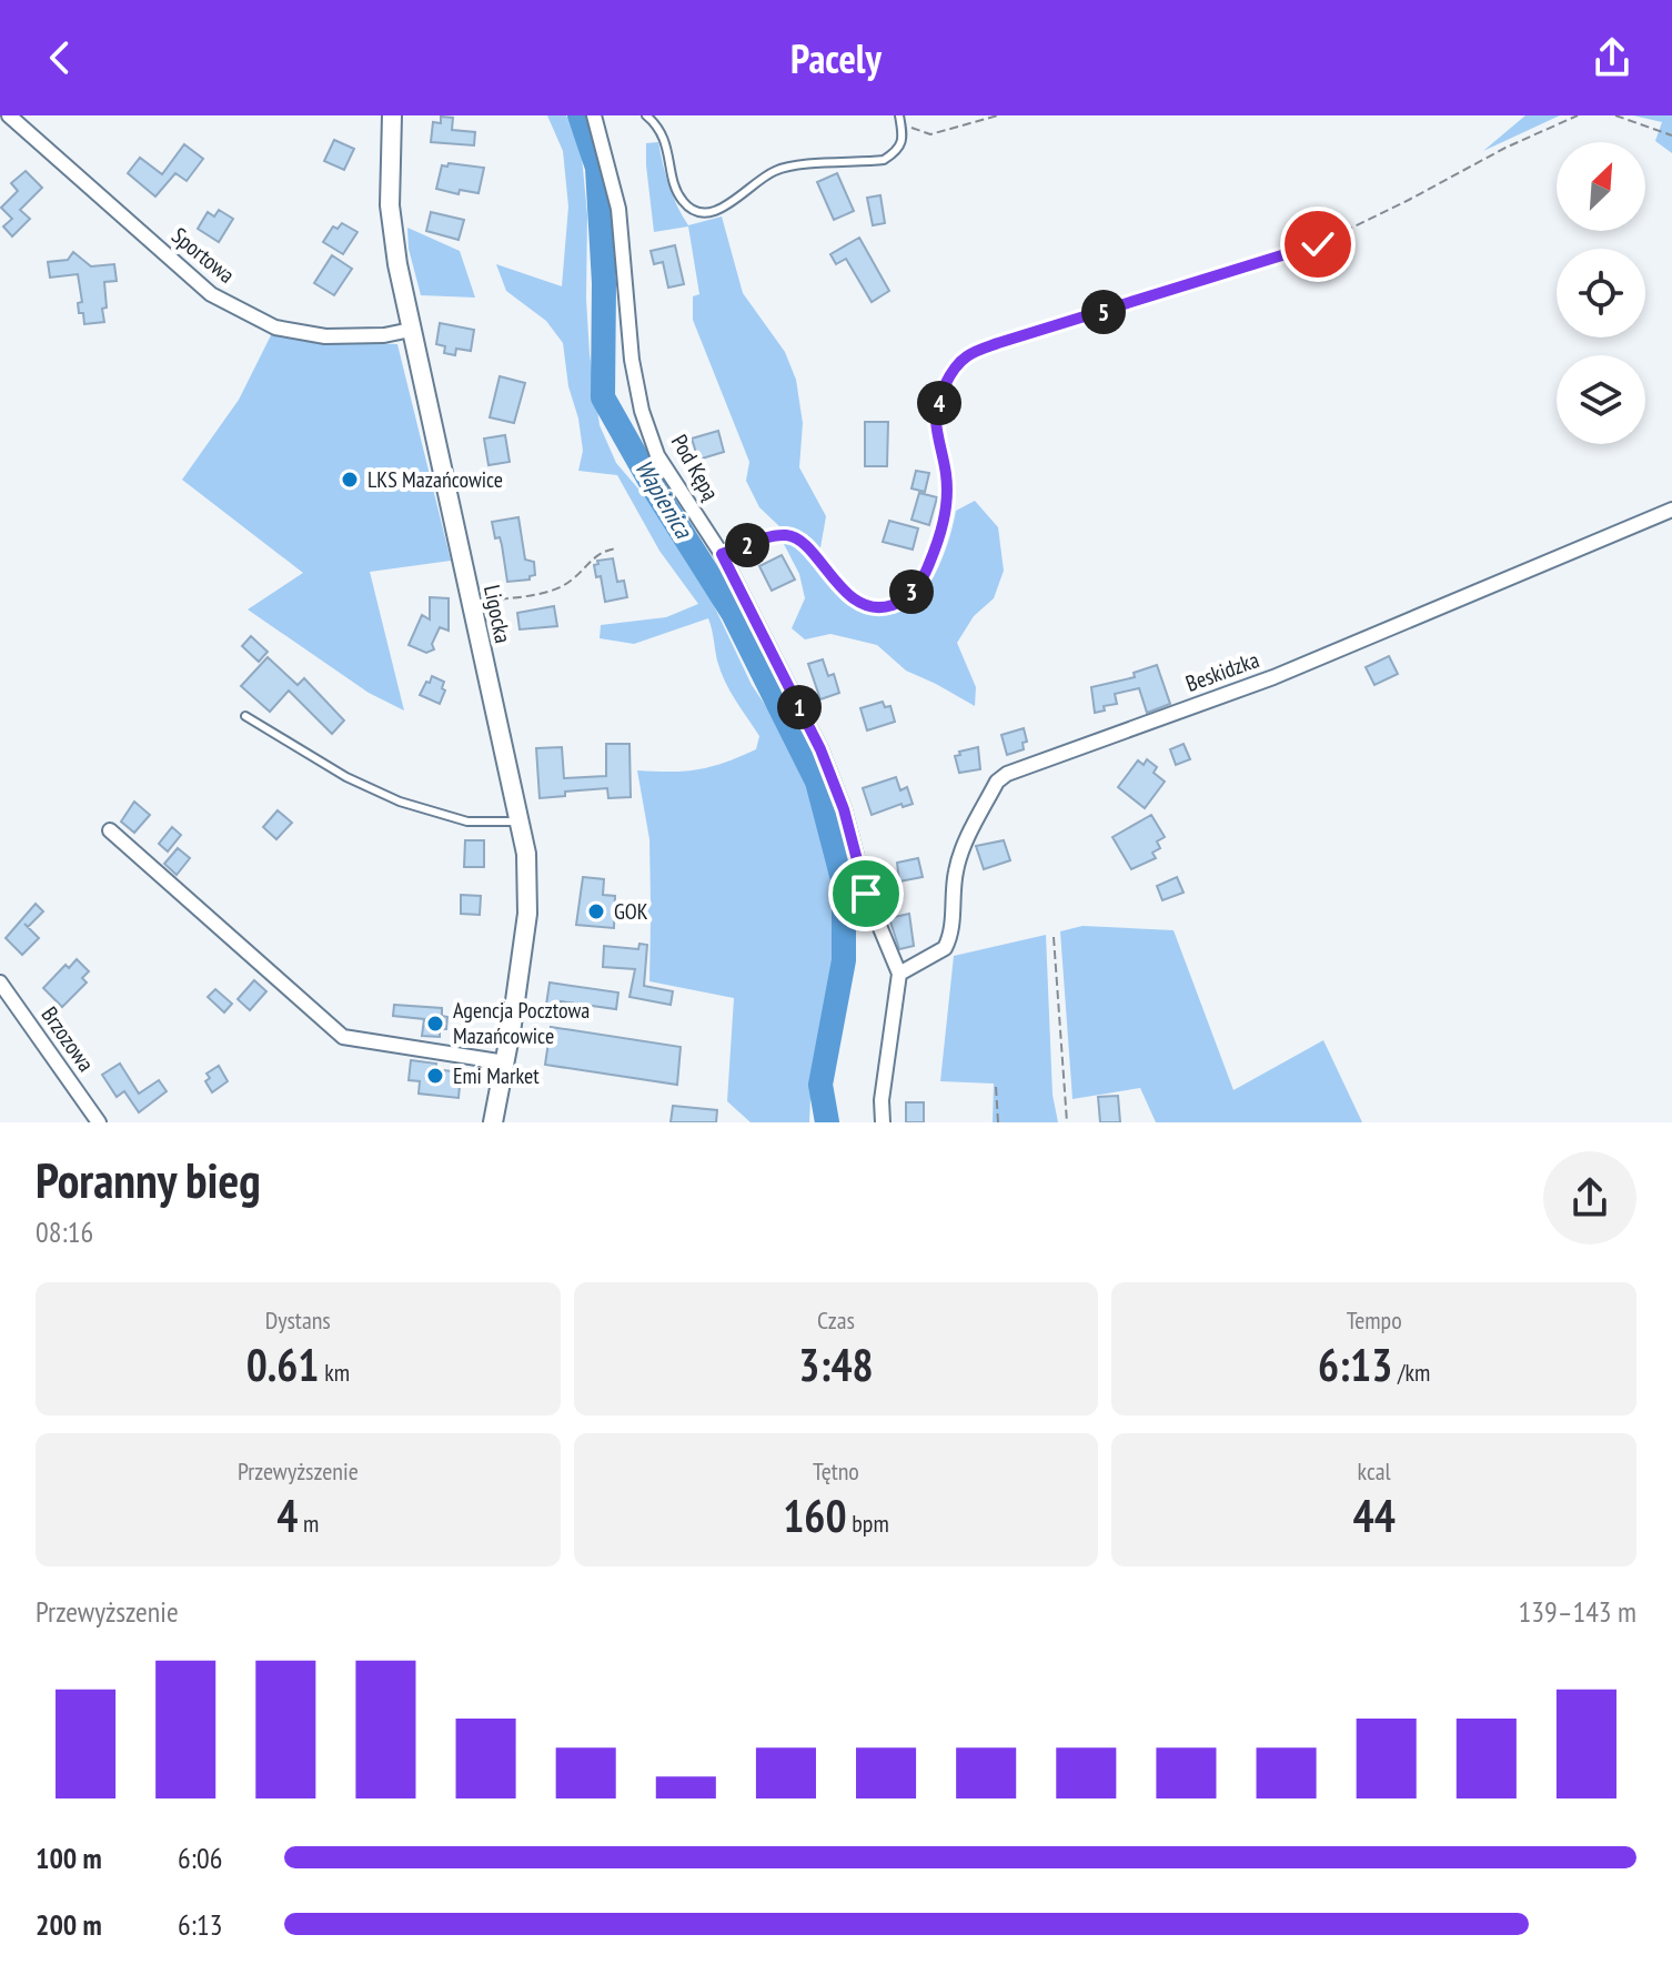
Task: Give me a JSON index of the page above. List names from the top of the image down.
{
  "streets": {
    "street": [
      "Sportowa",
      "Pod Kępą",
      "Ligocka",
      "Beskidzka",
      "Brzozowa"
    ]
  },
  "crossings": [
    ["Sportowa", "Ligocka"],
    ["Pod Kępą", "Beskidzka"]
  ],
  "water": ["Wapienica"],
  "places": [
    "LKS Mazańcowice",
    "GOK",
    "Agencja Pocztowa Mazańcowice",
    "Emi Market"
  ],
  "north": "top right",
  "page": {
    "header": "Pacely",
    "pins": [
      "5",
      "4",
      "2",
      "3",
      "1"
    ],
    "heading": ["Poranny bieg", "08:16"],
    "stats": [
      ["Dystans", "0.61 km"],
      ["Czas", "3:48"],
      ["Tempo", "6:13 /km"],
      ["Przewyższenie", "4 m"],
      ["Tętno", "160 bpm"],
      ["kcal", "44"]
    ],
    "chart": ["Przewyższenie", "139–143 m"],
    "list": [
      {
        "name": "100 m",
        "note": "6:06"
      },
      {
        "name": "200 m",
        "note": "6:13"
      }
    ]
  }
}
